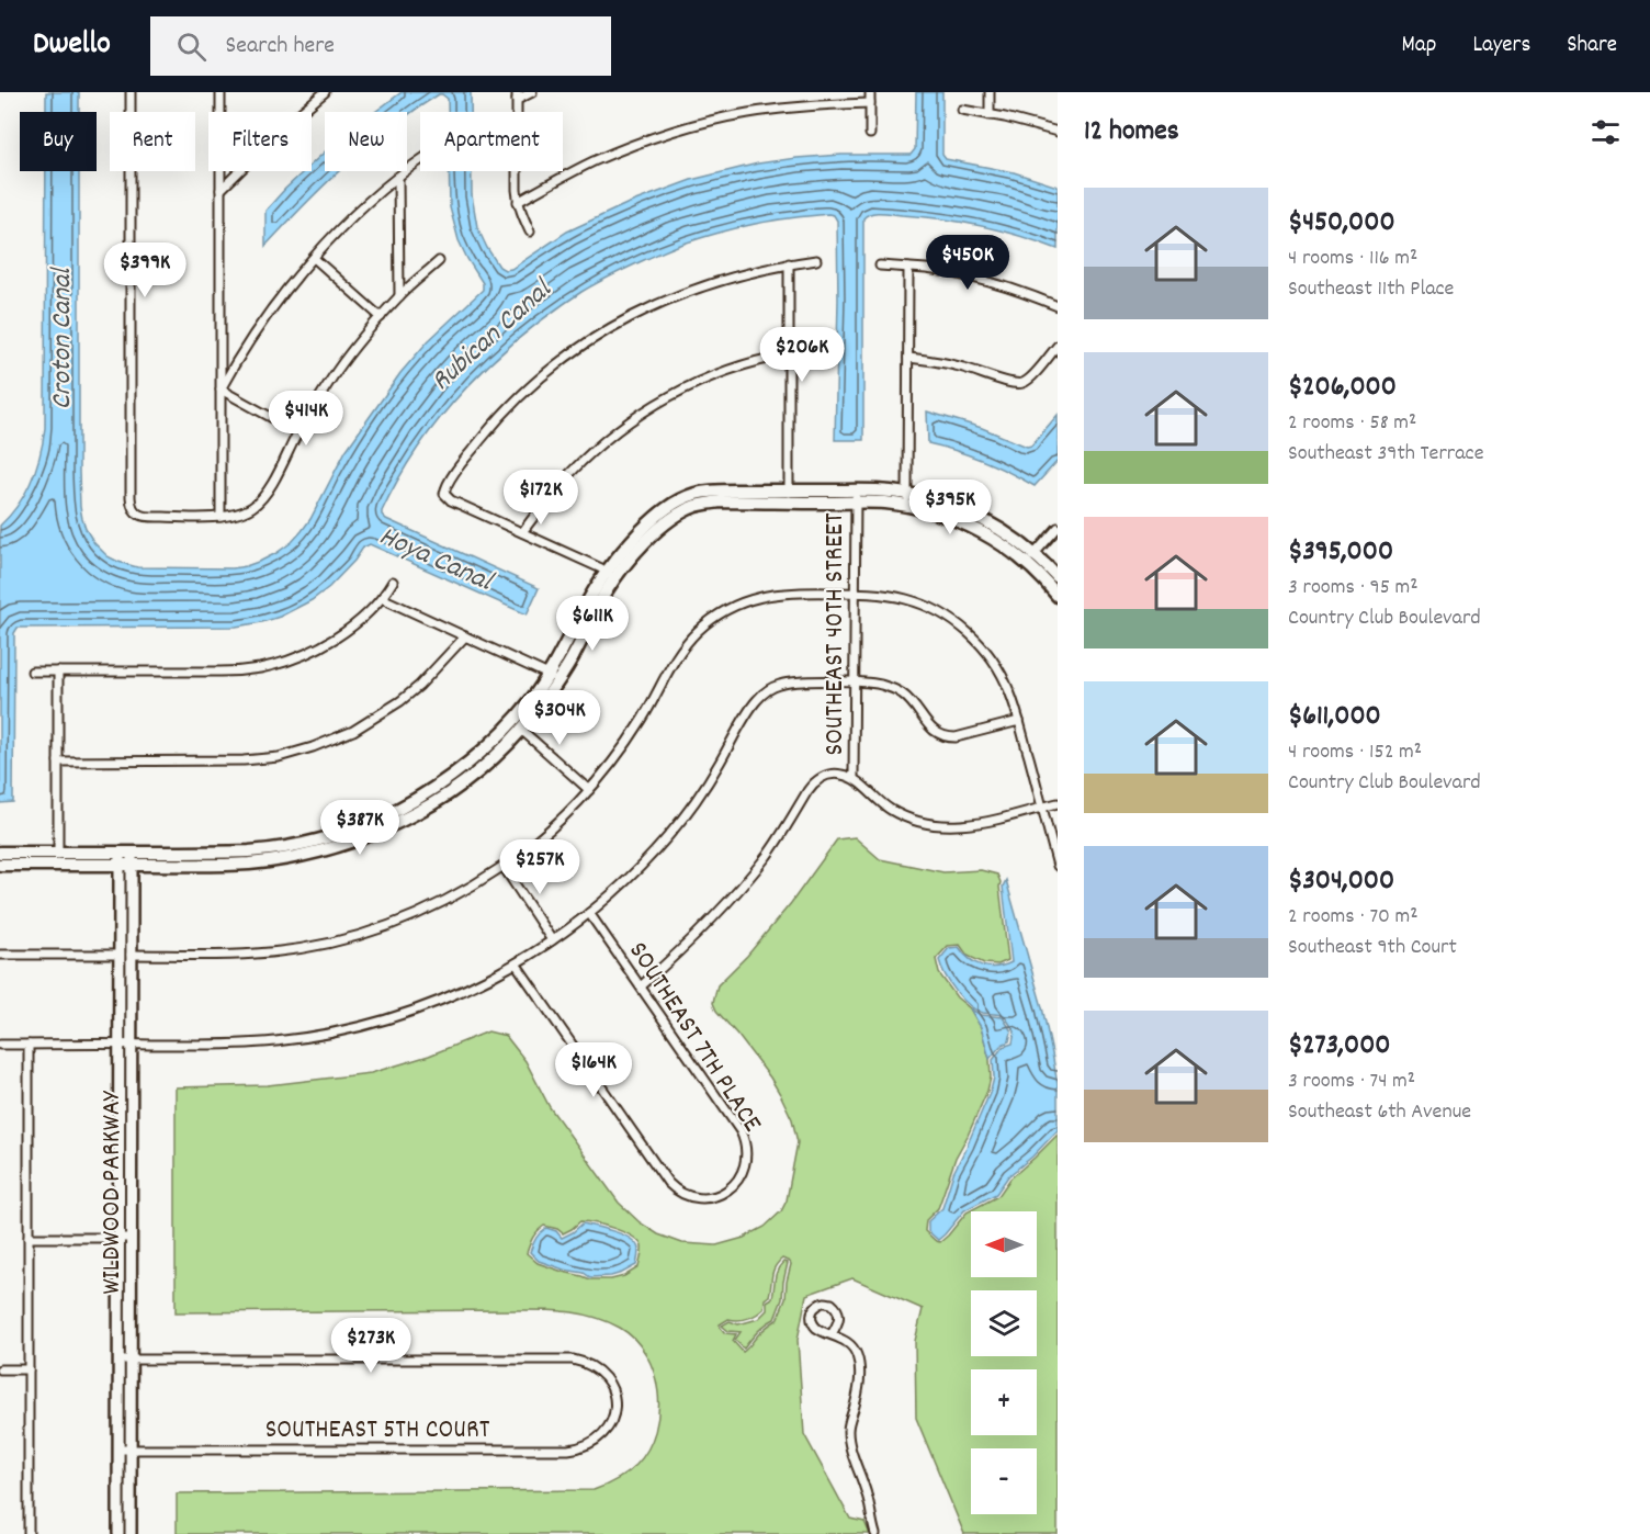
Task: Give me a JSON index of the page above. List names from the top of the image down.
{
  "streets": {
    "street": [
      "SOUTHEAST 40TH STREET",
      "SOUTHEAST 7TH PLACE",
      "WILDWOOD PARKWAY",
      "SOUTHEAST 5TH COURT"
    ]
  },
  "crossings": [
    ["WILDWOOD PARKWAY", "SOUTHEAST 5TH COURT"]
  ],
  "water": ["Rubican Canal", "Croton Canal", "Hoya Canal"],
  "north": "left",
  "page": {
    "header": "Dwello",
    "search": "Search here",
    "nav": ["Map", "Layers", "Share"],
    "heading": "12 homes",
    "chip": [
      "Buy",
      "Rent",
      "Filters",
      "New",
      "Apartment"
    ],
    "list": [
      {
        "name": "$450,000",
        "note": "4 rooms · 116 m² · Southeast 11th Place"
      },
      {
        "name": "$206,000",
        "note": "2 rooms · 58 m² · Southeast 39th Terrace"
      },
      {
        "name": "$395,000",
        "note": "3 rooms · 95 m² · Country Club Boulevard"
      },
      {
        "name": "$611,000",
        "note": "4 rooms · 152 m² · Country Club Boulevard"
      },
      {
        "name": "$304,000",
        "note": "2 rooms · 70 m² · Southeast 9th Court"
      },
      {
        "name": "$273,000",
        "note": "3 rooms · 74 m² · Southeast 6th Avenue"
      }
    ],
    "price": [
      "$450K",
      "$399K",
      "$206K",
      "$414K",
      "$172K",
      "$395K",
      "$611K",
      "$304K",
      "$387K",
      "$257K",
      "$164K",
      "$273K"
    ],
    "map_buttons": ["+", "−"]
  }
}
